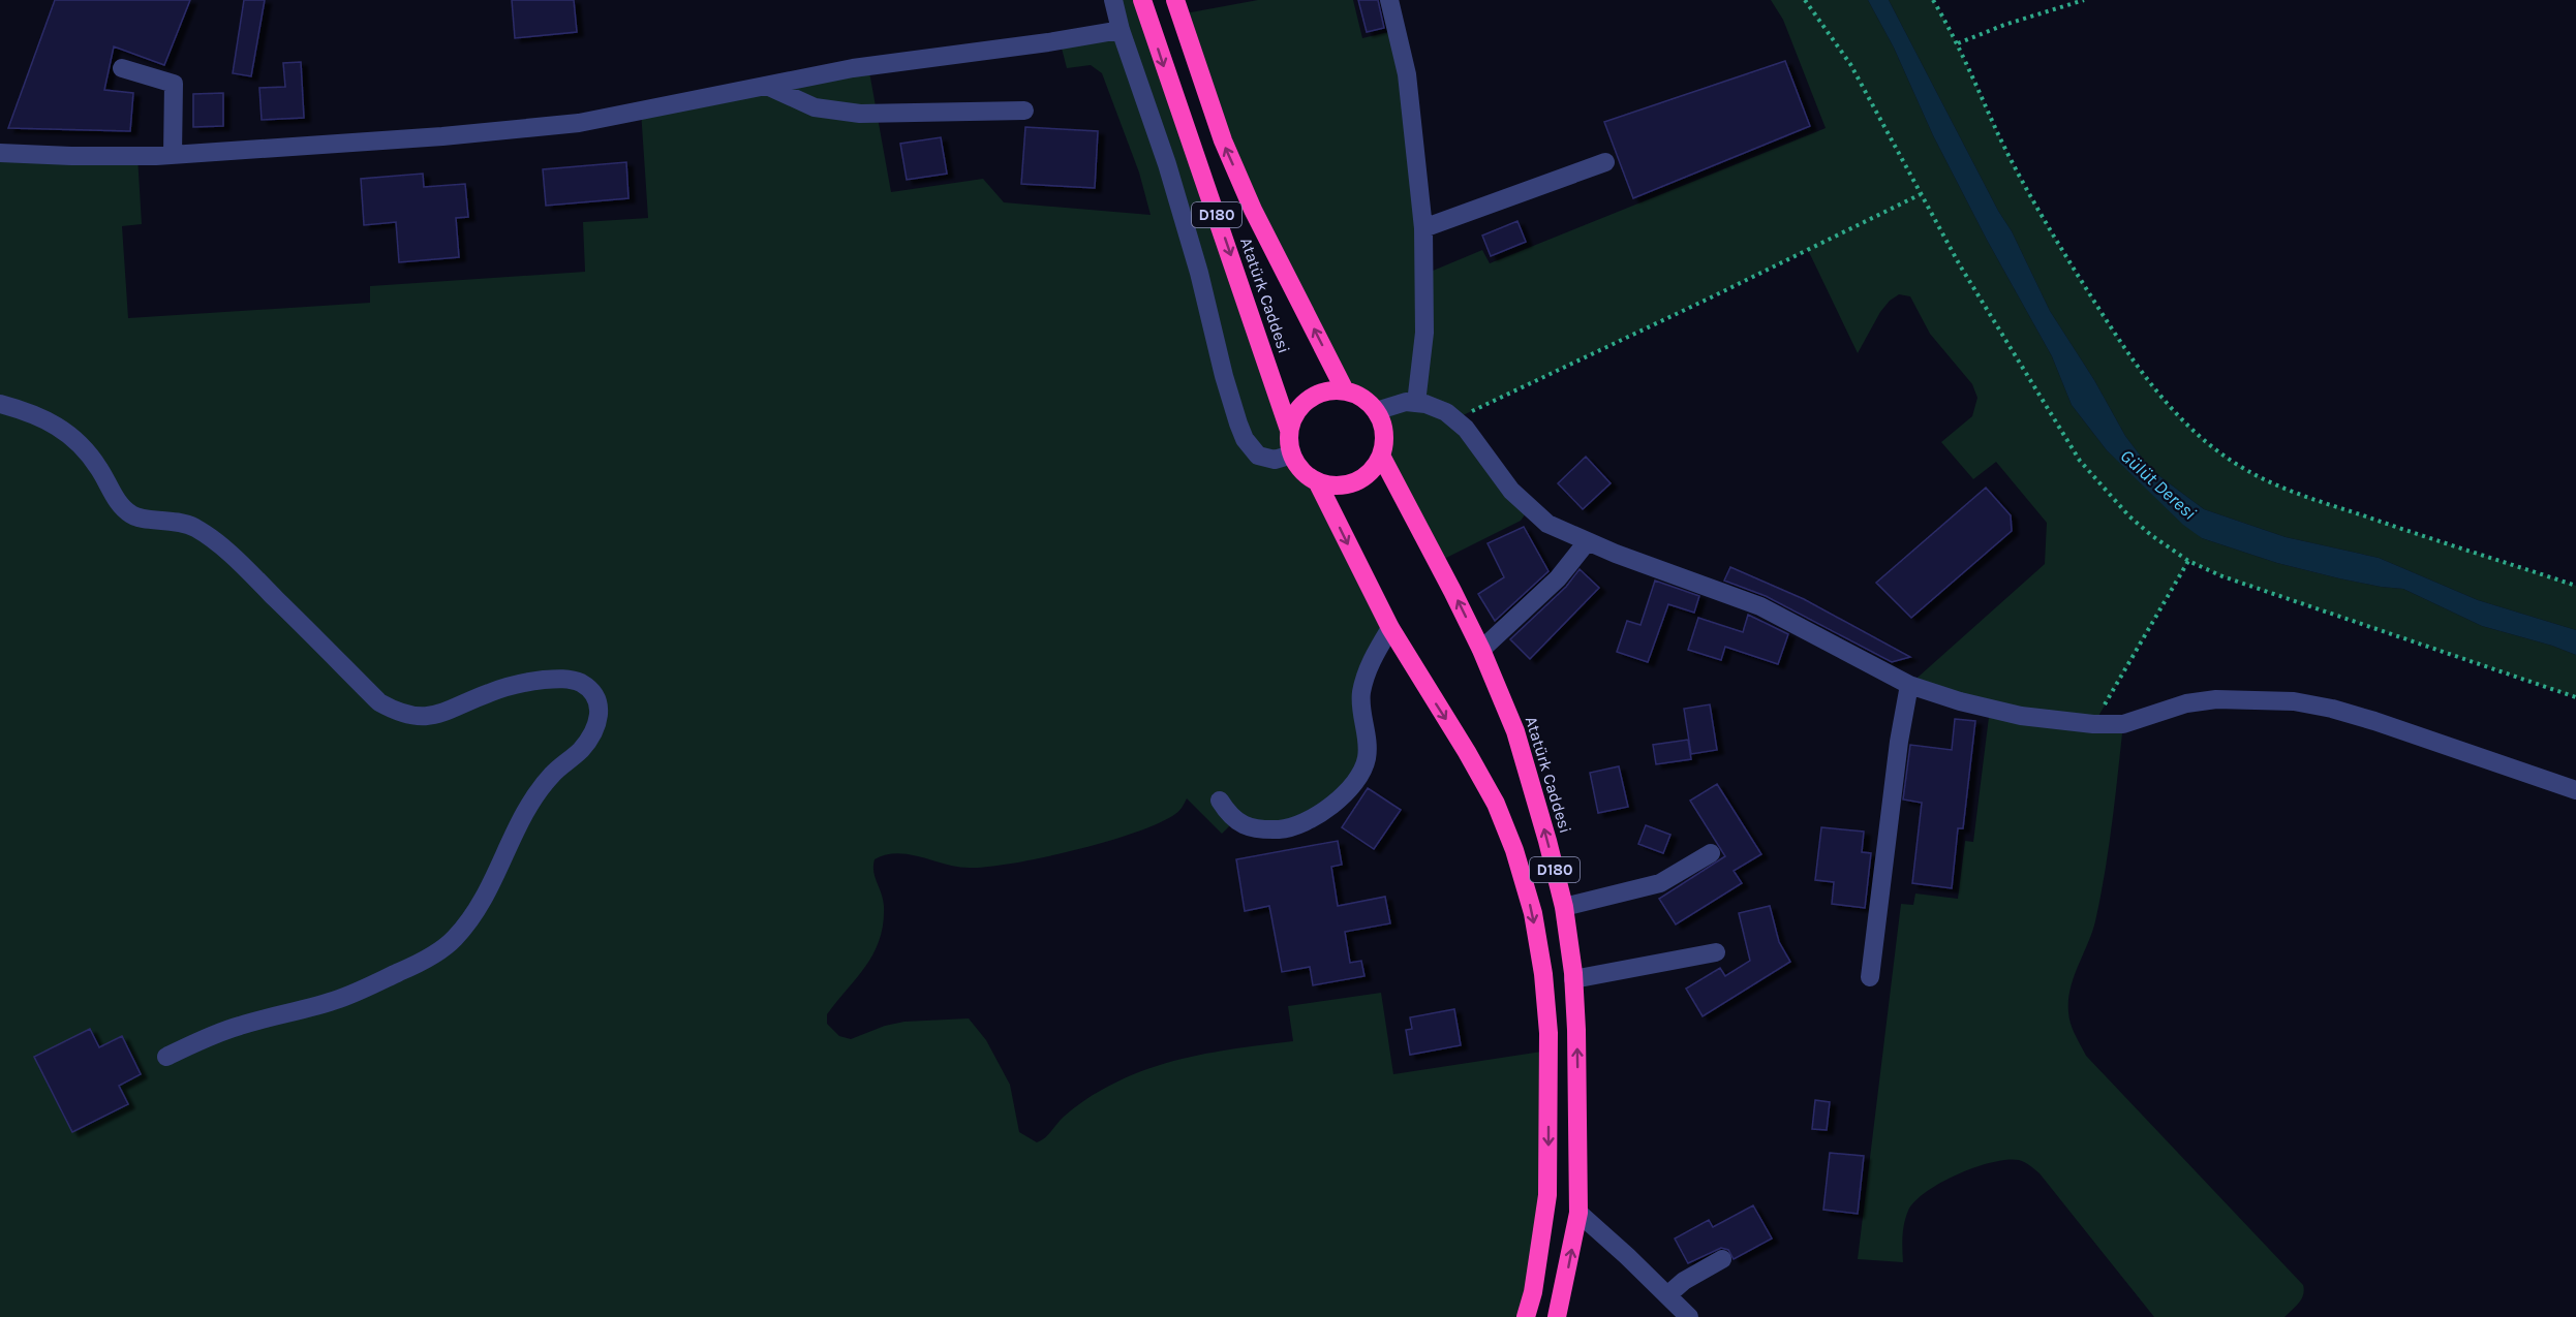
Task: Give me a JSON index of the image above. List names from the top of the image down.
{
  "streets": {
    "highway": ["D180", "Atatürk Caddesi"]
  },
  "crossings": [
    ["D180", "Atatürk Caddesi"]
  ],
  "water": ["Gülüt Deresi"]
}
